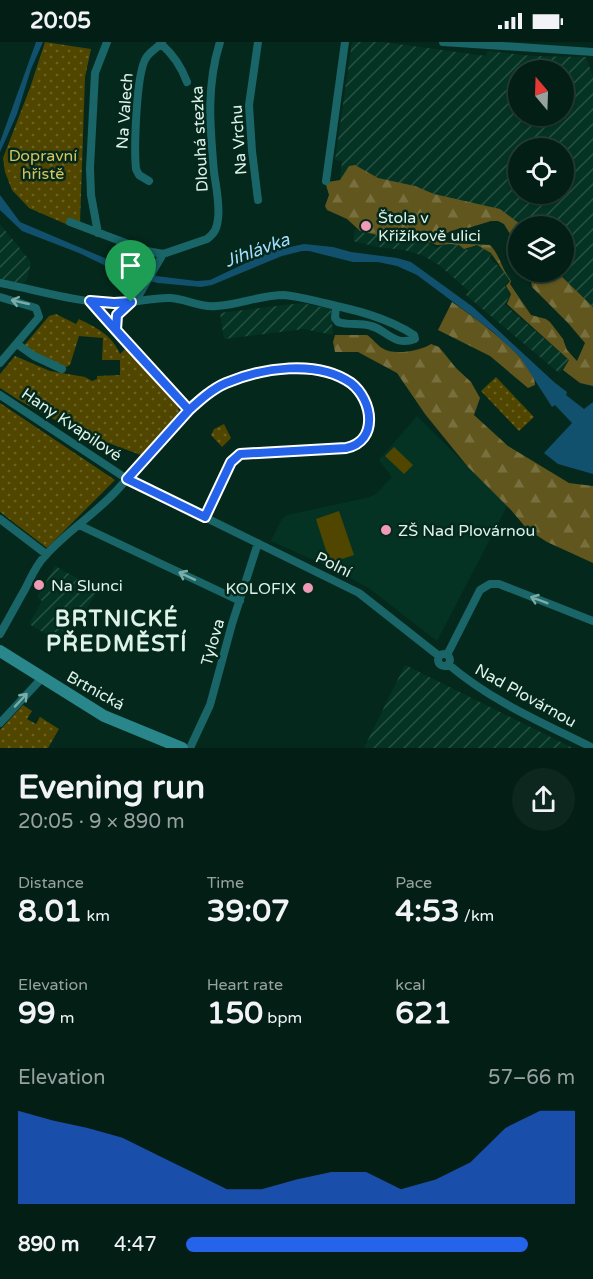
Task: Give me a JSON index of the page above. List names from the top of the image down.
{
  "streets": {
    "main road": ["Brtnická"],
    "street": [
      "Na Valech",
      "Dlouhá stezka",
      "Na Vrchu",
      "Hany Kvapilové",
      "Polní",
      "Tylova",
      "Nad Plovárnou"
    ]
  },
  "crossings": [
    ["Hany Kvapilové", "Polní"],
    ["Polní", "Tylova"],
    ["Polní", "Nad Plovárnou"]
  ],
  "districts": ["BRTNICKÉ PŘEDMĚSTÍ"],
  "water": ["Jihlávka"],
  "parks": ["Dopravní hřistě"],
  "places": [
    "Štola v Křižíkově ulici",
    "ZŠ Nad Plovárnou",
    "Na Slunci",
    "KOLOFIX"
  ],
  "north": "top",
  "page": {
    "status": "20:05",
    "heading": ["Evening run", "20:05 · 9 × 890 m"],
    "stats": [
      ["Distance", "8.01 km"],
      ["Time", "39:07"],
      ["Pace", "4:53 /km"],
      ["Elevation", "99 m"],
      ["Heart rate", "150 bpm"],
      ["kcal", "621"]
    ],
    "chart": ["Elevation", "57–66 m"],
    "list": [
      {
        "name": "890 m",
        "note": "4:47"
      }
    ]
  }
}
